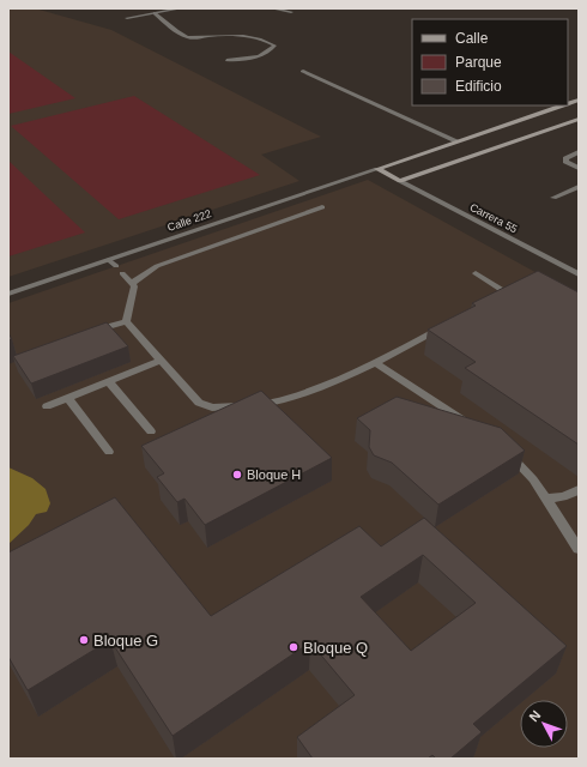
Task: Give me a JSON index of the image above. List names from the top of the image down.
{
  "streets": {
    "street": ["Carrera 55", "Calle 222"]
  },
  "places": ["Bloque H", "Bloque G", "Bloque Q"],
  "legend": ["Calle", "Parque", "Edificio"],
  "north": "top left"
}
